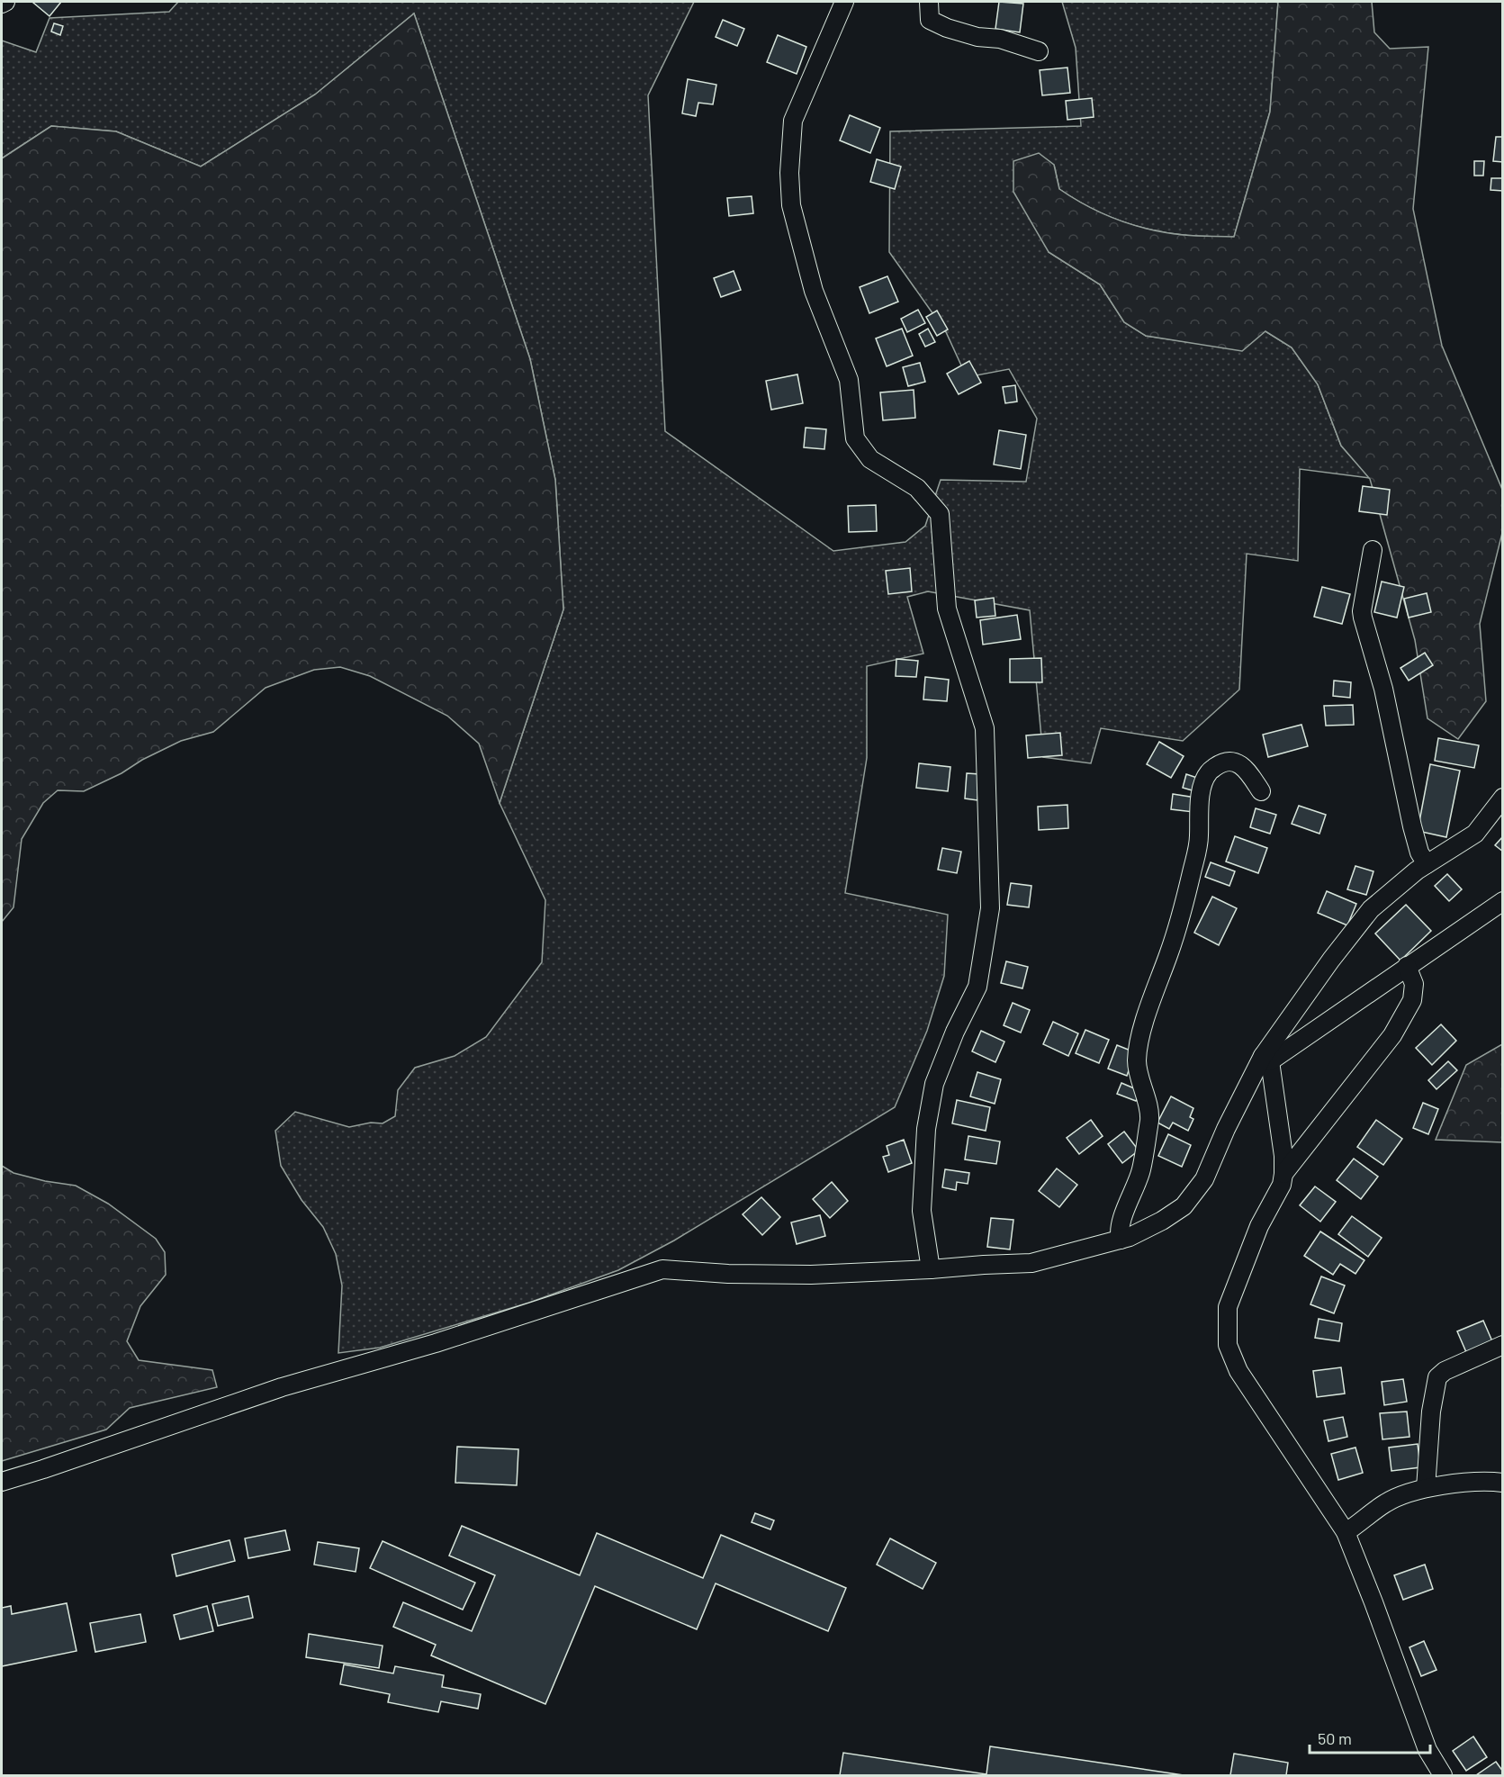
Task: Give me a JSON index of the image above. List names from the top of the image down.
{
  "scale_bar": "50 m"
}
